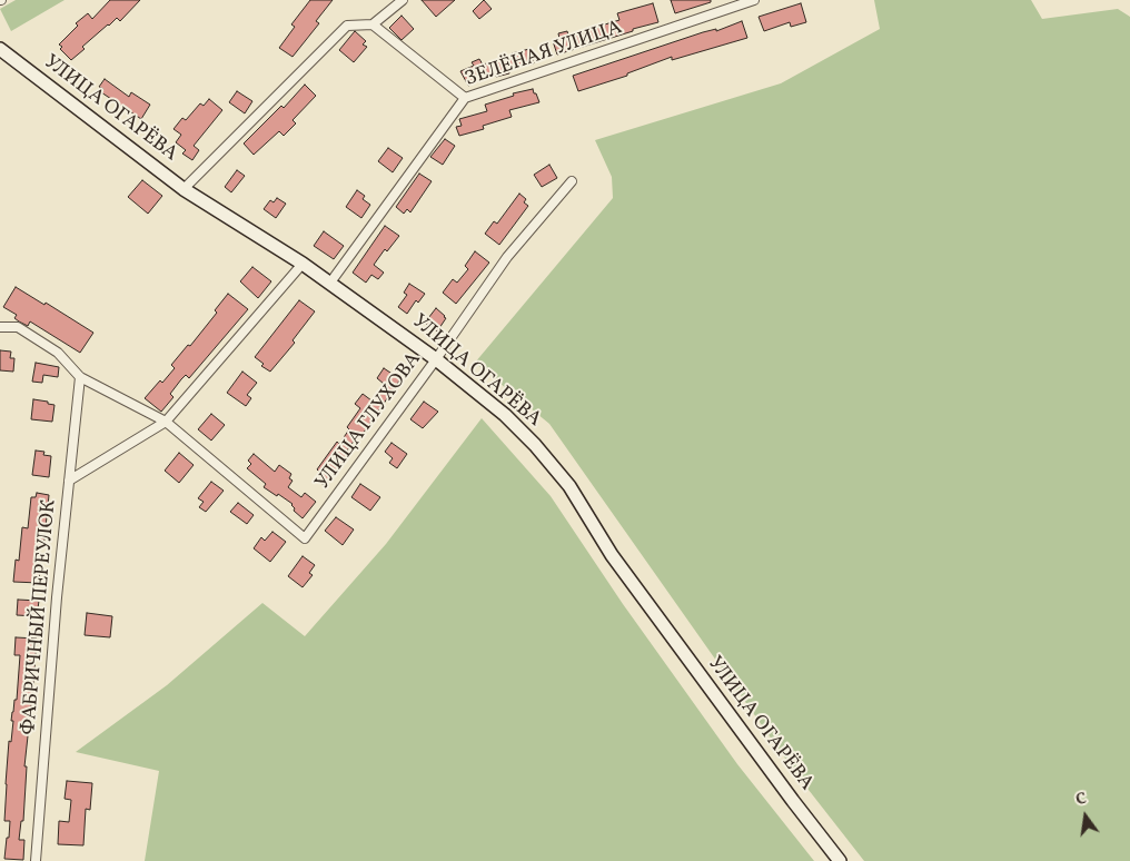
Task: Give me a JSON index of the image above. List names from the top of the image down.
{
  "streets": {
    "main road": ["УЛИЦА ОГАРЁВА"],
    "street": ["ЗЕЛЁНАЯ УЛИЦА", "УЛИЦА ГЛУХОВА", "ФАБРИЧНЫЙ ПЕРЕУЛОК"]
  },
  "crossings": [
    ["ЗЕЛЁНАЯ УЛИЦА", "УЛИЦА ОГАРЁВА"],
    ["УЛИЦА ОГАРЁВА", "УЛИЦА ГЛУХОВА"]
  ],
  "north": "top"
}
